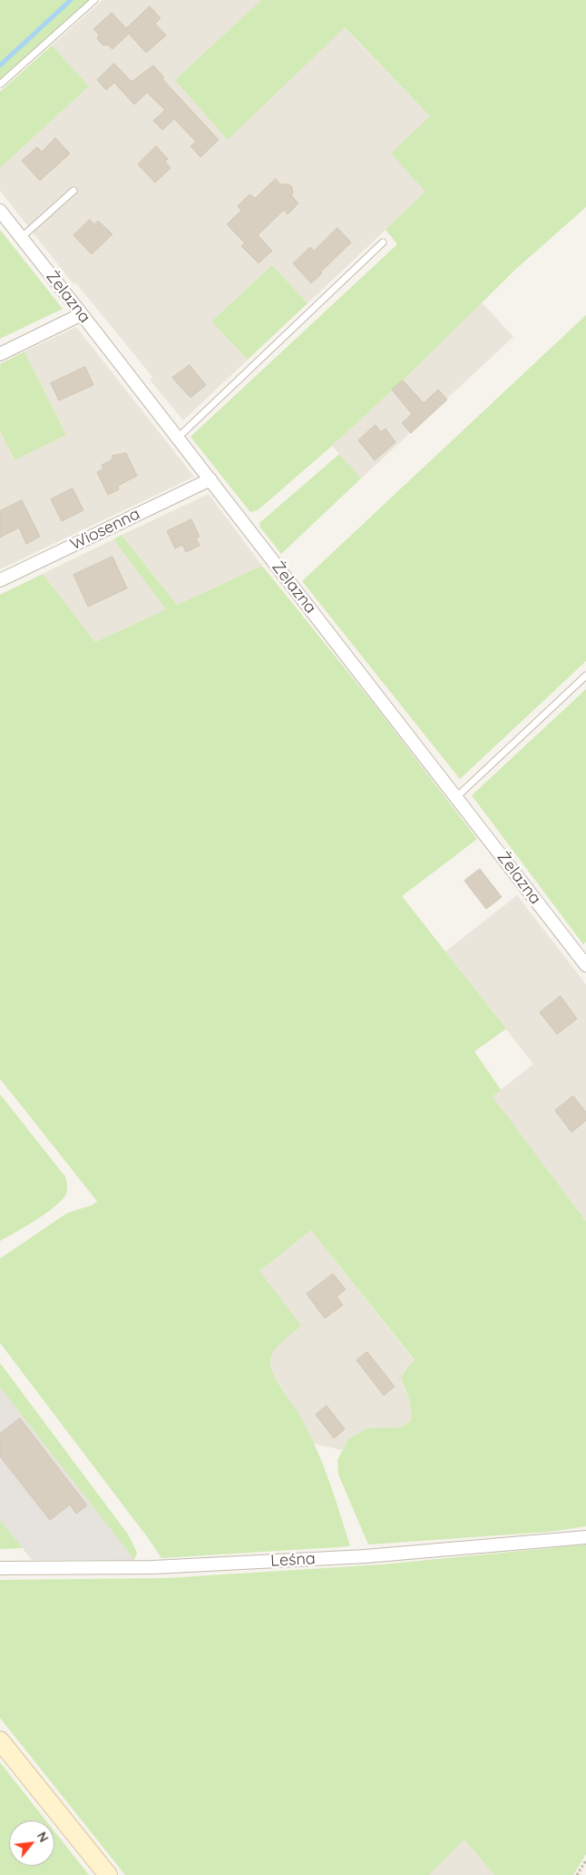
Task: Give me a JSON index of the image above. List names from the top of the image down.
{
  "streets": {
    "street": ["Żelazna", "Wiosenna", "Leśna"]
  },
  "crossings": [
    ["Żelazna", "Wiosenna"]
  ],
  "north": "top right"
}
